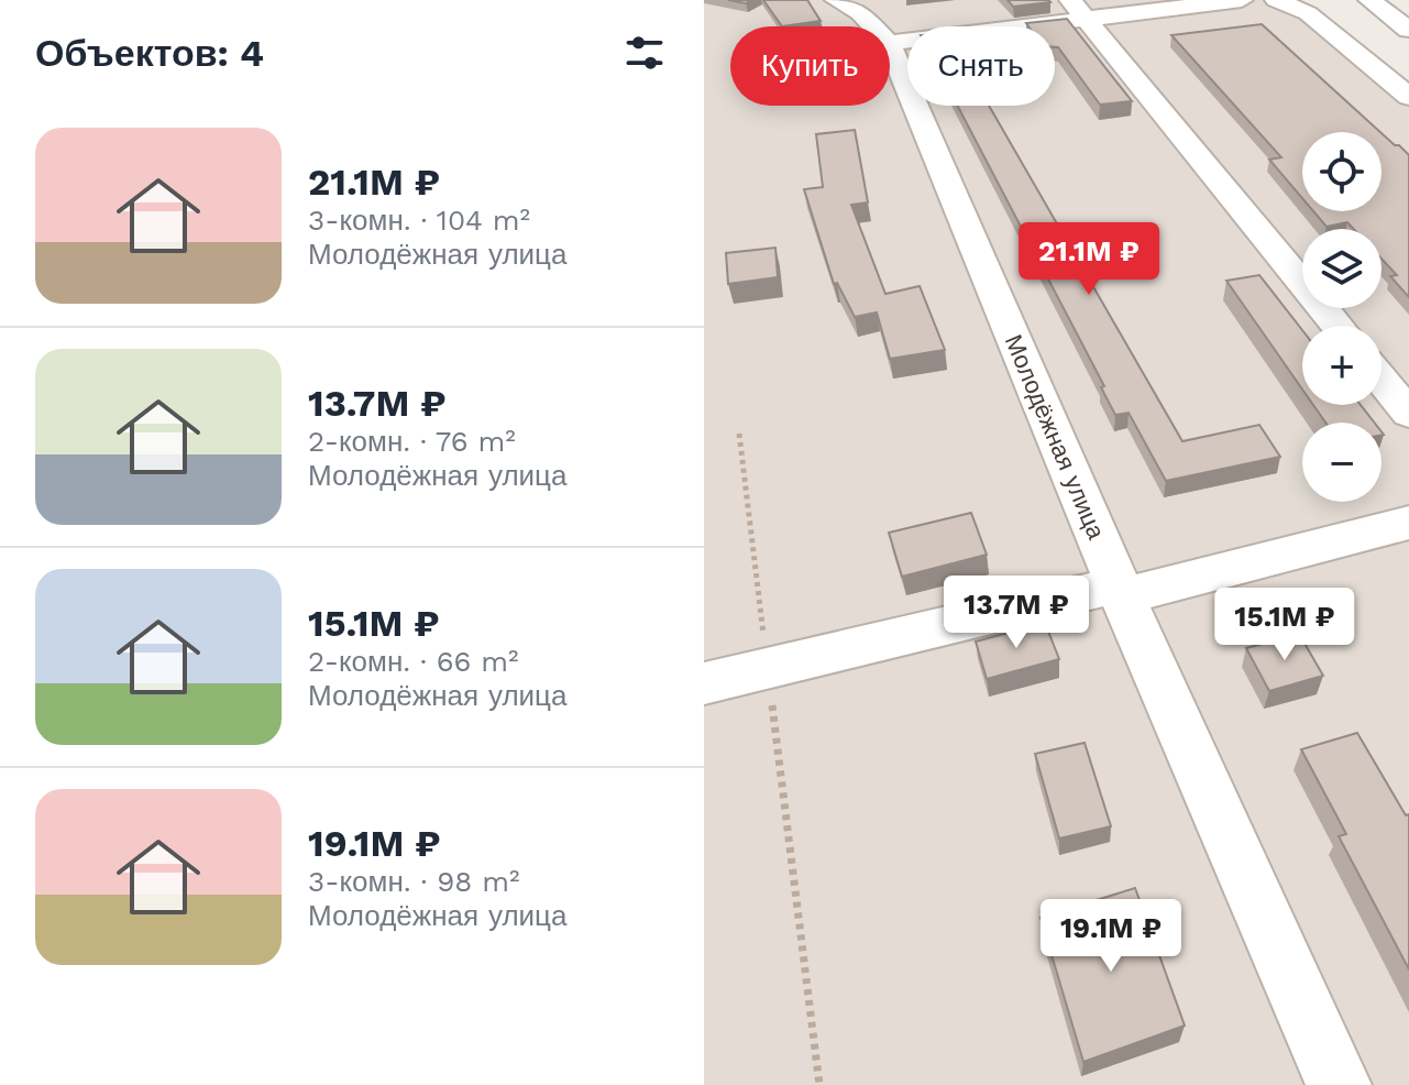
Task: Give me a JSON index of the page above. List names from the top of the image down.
{
  "streets": {
    "street": ["Молодёжная улица"]
  },
  "page": {
    "heading": "Объектов: 4",
    "chip": ["Купить", "Снять"],
    "list": [
      {
        "name": "21.1M ₽",
        "note": "3-комн. · 104 m² · Молодёжная улица"
      },
      {
        "name": "13.7M ₽",
        "note": "2-комн. · 76 m² · Молодёжная улица"
      },
      {
        "name": "15.1M ₽",
        "note": "2-комн. · 66 m² · Молодёжная улица"
      },
      {
        "name": "19.1M ₽",
        "note": "3-комн. · 98 m² · Молодёжная улица"
      }
    ],
    "map_buttons": ["+", "−"],
    "price": [
      "21.1M ₽",
      "13.7M ₽",
      "15.1M ₽",
      "19.1M ₽"
    ]
  }
}
